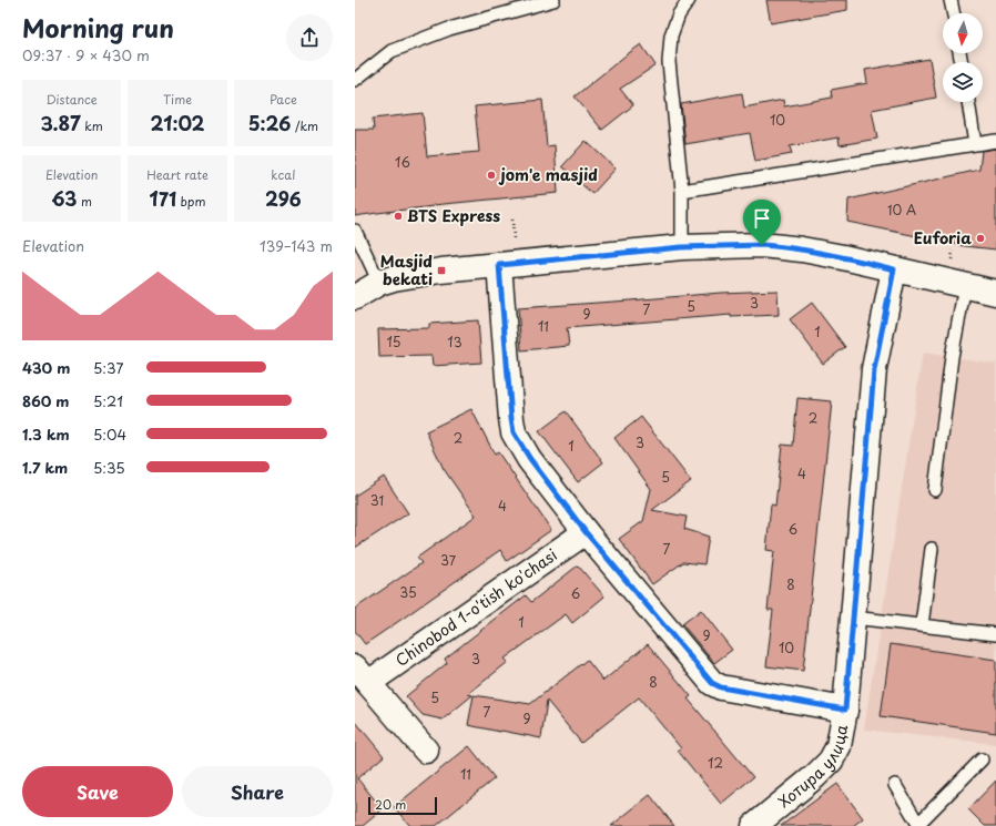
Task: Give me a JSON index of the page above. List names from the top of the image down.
{
  "streets": {
    "street": ["Chinobod 1-o'tish ko'chasi", "Хотира улица"]
  },
  "places": {
    "other": ["jom'e masjid", "BTS Express", "Euforia"],
    "transit": ["Masjid bekati"]
  },
  "house_numbers": [
    "10",
    "16",
    "10 A",
    "3",
    "5",
    "7",
    "9",
    "11",
    "1",
    "15",
    "13",
    "2",
    "2",
    "3",
    "1",
    "4",
    "5",
    "31",
    "4",
    "6",
    "7",
    "37",
    "8",
    "35",
    "6",
    "1",
    "9",
    "10",
    "3",
    "8",
    "5",
    "7",
    "9",
    "12",
    "11"
  ],
  "scale_bar": "20 m",
  "north": "bottom",
  "page": {
    "heading": ["Morning run", "09:37 · 9 × 430 m"],
    "stats": [
      ["Distance", "3.87 km"],
      ["Time", "21:02"],
      ["Pace", "5:26 /km"],
      ["Elevation", "63 m"],
      ["Heart rate", "171 bpm"],
      ["kcal", "296"]
    ],
    "chart": ["Elevation", "139–143 m"],
    "list": [
      {
        "name": "430 m",
        "note": "5:37"
      },
      {
        "name": "860 m",
        "note": "5:21"
      },
      {
        "name": "1.3 km",
        "note": "5:04"
      },
      {
        "name": "1.7 km",
        "note": "5:35"
      }
    ],
    "buttons": ["Save", "Share"],
    "scale": "20 m"
  }
}
